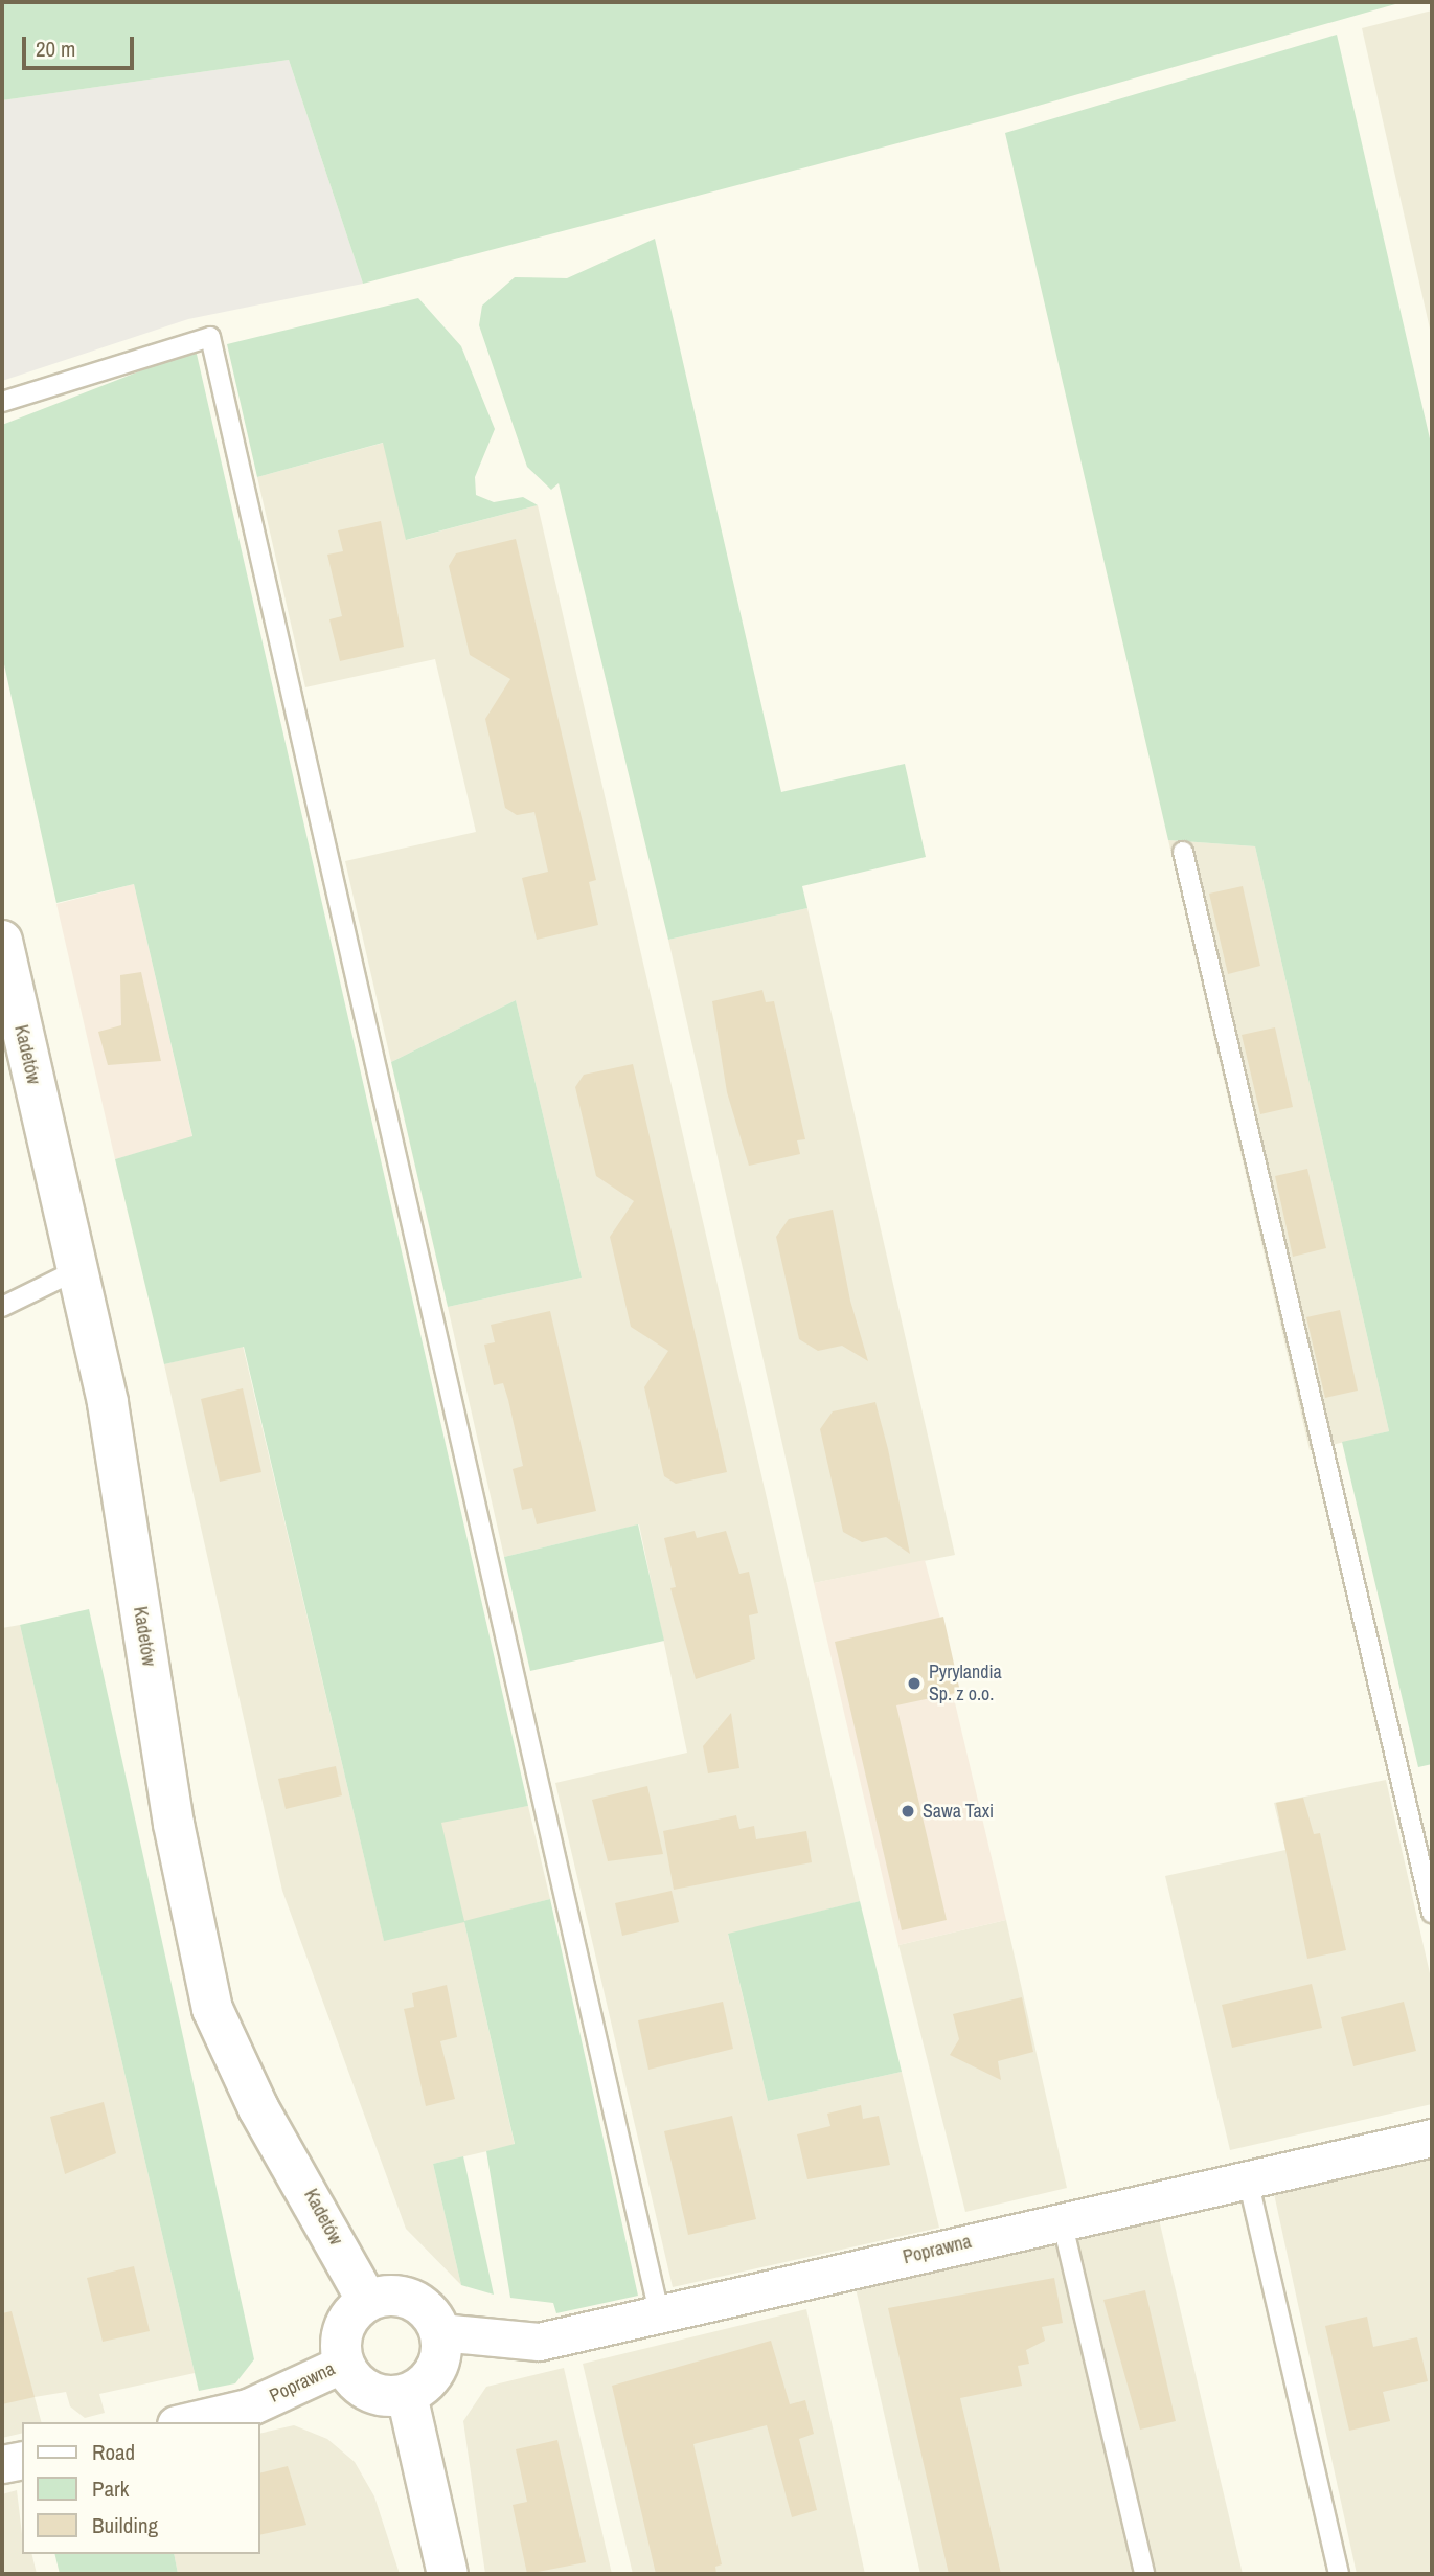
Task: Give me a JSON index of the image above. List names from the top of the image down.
{
  "streets": {
    "street": ["Kadetów", "Poprawna"]
  },
  "crossings": [
    ["Kadetów", "Poprawna"]
  ],
  "places": ["Pyrylandia Sp. z o.o.", "Sawa Taxi"],
  "legend": ["Road", "Park", "Building"],
  "scale_bar": "20 m"
}
